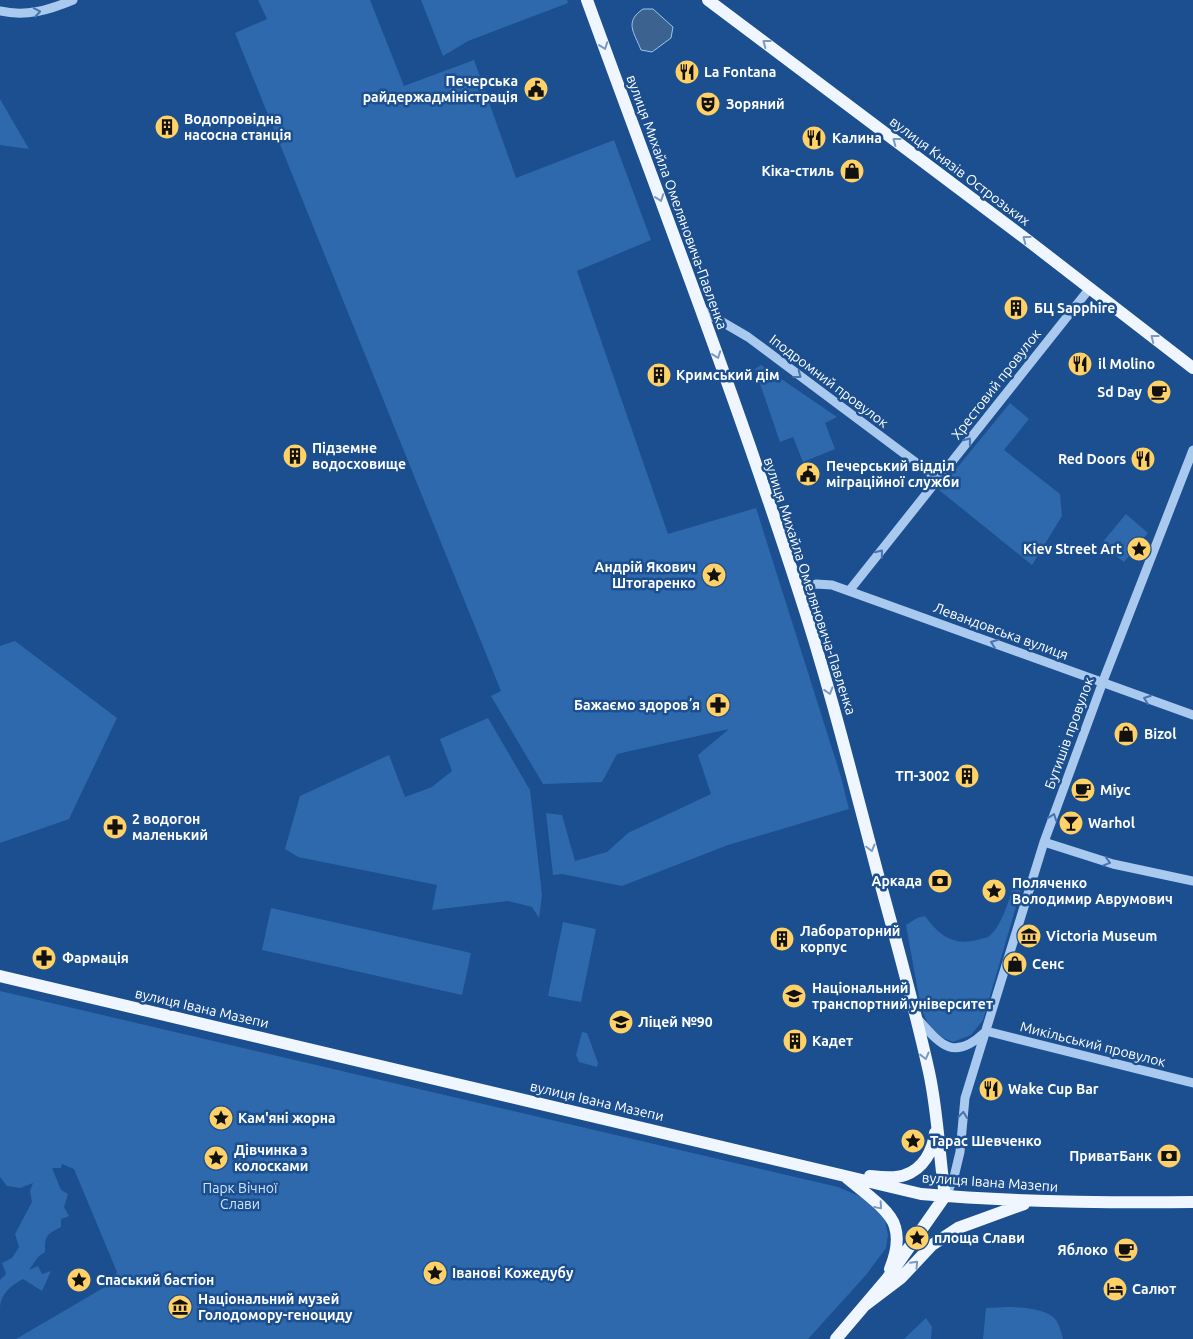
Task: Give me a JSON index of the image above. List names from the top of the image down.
{
  "streets": {
    "main road": ["вулиця Князів Острозьких", "вулиця Михайла Омеляновича-Павленка", "вулиця Івана Мазепи"],
    "street": [
      "Іподромний провулок",
      "Хрестовий провулок",
      "Левандовська вулиця",
      "Бутишів провулок",
      "Микільський провулок"
    ]
  },
  "crossings": [
    ["вулиця Князів Острозьких", "Хрестовий провулок"],
    ["вулиця Михайла Омеляновича-Павленка", "Іподромний провулок"],
    ["вулиця Михайла Омеляновича-Павленка", "Левандовська вулиця"],
    ["вулиця Михайла Омеляновича-Павленка", "Бутишів провулок"],
    ["вулиця Михайла Омеляновича-Павленка", "вулиця Івана Мазепи"],
    ["Іподромний провулок", "Хрестовий провулок"],
    ["Хрестовий провулок", "Левандовська вулиця"],
    ["Левандовська вулиця", "Бутишів провулок"],
    ["Бутишів провулок", "вулиця Івана Мазепи"],
    ["Бутишів провулок", "Микільський провулок"]
  ],
  "one_way": [
    "вулиця Князів Острозьких",
    "вулиця Михайла Омеляновича-Павленка",
    "Іподромний провулок",
    "Хрестовий провулок",
    "Левандовська вулиця",
    "Бутишів провулок"
  ],
  "parks": ["Парк Вічної Слави"],
  "places": {
    "restaurant": [
      "La Fontana",
      "Калина",
      "il Molino",
      "Red Doors",
      "Wake Cup Bar"
    ],
    "public building": ["Печерська райдержадміністрація", "Печерський відділ міграційної служби"],
    "theatre": ["Зоряний"],
    "building": [
      "Водопровідна насосна станція",
      "БЦ Sapphire",
      "Кримський дім",
      "Підземне водосховище",
      "ТП-3002",
      "Лабораторний корпус",
      "Кадет"
    ],
    "shop": ["Кіка-стиль", "Bizol", "Сенс"],
    "cafe": ["Sd Day", "Міус", "Яблоко"],
    "place": [
      "Kiev Street Art",
      "Андрій Якович Штогаренко",
      "Поляченко Володимир Аврумович",
      "Кам'яні жорна",
      "Тарас Шевченко",
      "Дівчинка з колосками",
      "площа Слави",
      "Іванові Кожедубу",
      "Спаський бастіон"
    ],
    "pharmacy": ["Бажаємо здоровʼя", "2 водогон маленький", "Фармація"],
    "bar": ["Warhol"],
    "bank": ["Аркада", "ПриватБанк"],
    "museum": ["Victoria Museum", "Національний музей Голодомору-геноциду"],
    "school or university": ["Національний транспортний університет", "Ліцей №90"],
    "hotel": ["Салют"]
  }
}
